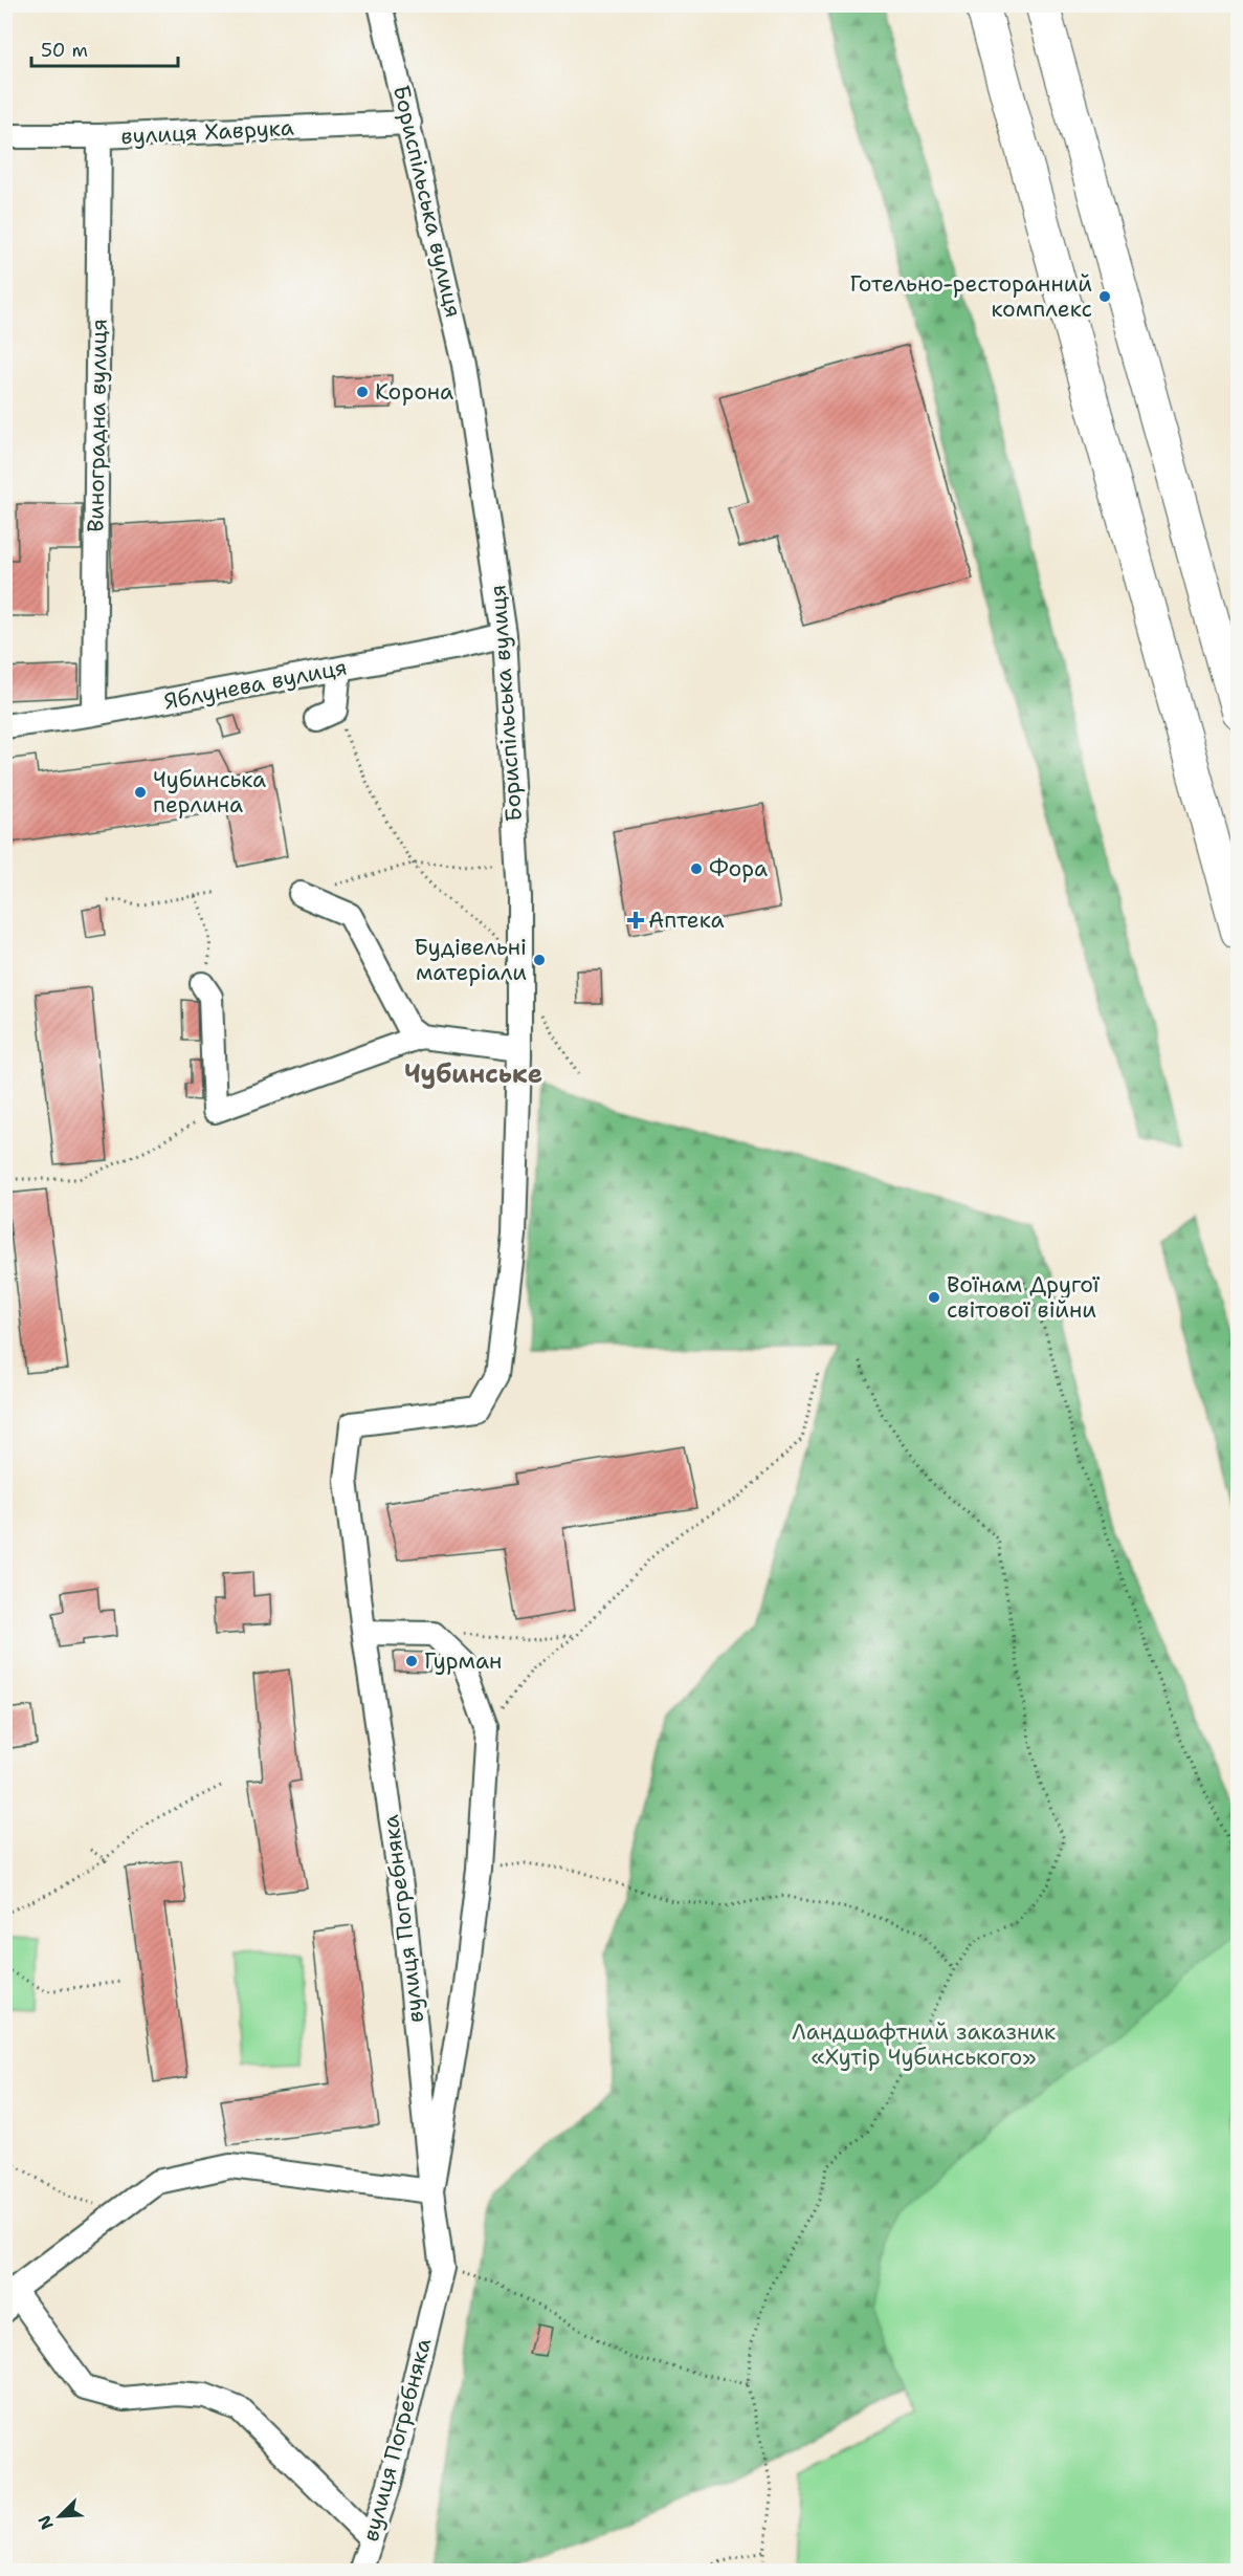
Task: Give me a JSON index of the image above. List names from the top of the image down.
{
  "streets": {
    "street": [
      "вулиця Хаврука",
      "Бориспільська вулиця",
      "Виноградна вулиця",
      "Яблунева вулиця",
      "вулиця Погребняка"
    ]
  },
  "crossings": [
    ["вулиця Хаврука", "Бориспільська вулиця"],
    ["вулиця Хаврука", "Виноградна вулиця"],
    ["Бориспільська вулиця", "Яблунева вулиця"],
    ["Бориспільська вулиця", "вулиця Погребняка"],
    ["Виноградна вулиця", "Яблунева вулиця"]
  ],
  "districts": ["Чубинське"],
  "parks": ["Ландшафтний заказник «Хутір Чубинського»"],
  "places": {
    "other": [
      "Готельно-ресторанний комплекс",
      "Корона",
      "Чубинська перлина",
      "Фора",
      "Будівельні матеріали",
      "Воїнам Другої світової війни",
      "Гурман"
    ],
    "health": ["Аптека"]
  },
  "scale_bar": "50 m",
  "north": "bottom left"
}
